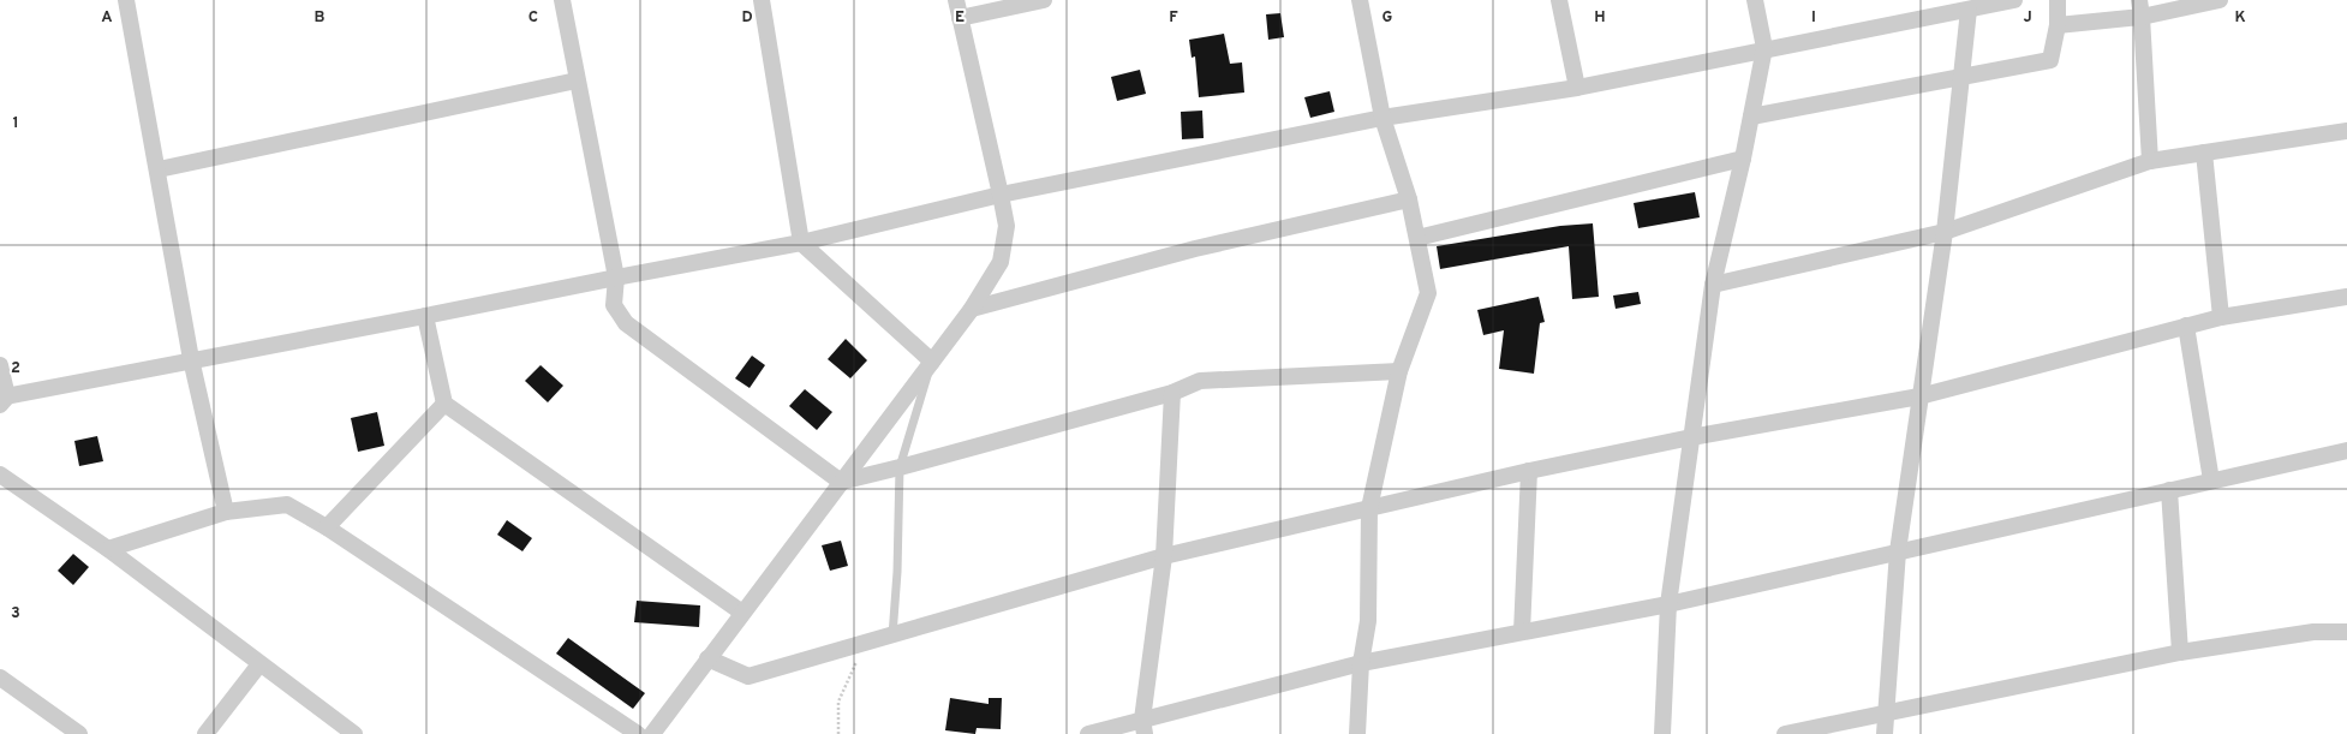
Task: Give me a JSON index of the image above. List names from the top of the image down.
{
  "grid": {
    "columns": [
      "A",
      "B",
      "C",
      "D",
      "E",
      "F",
      "G",
      "H",
      "I",
      "J",
      "K"
    ],
    "rows": ["1", "2", "3"]
  }
}
